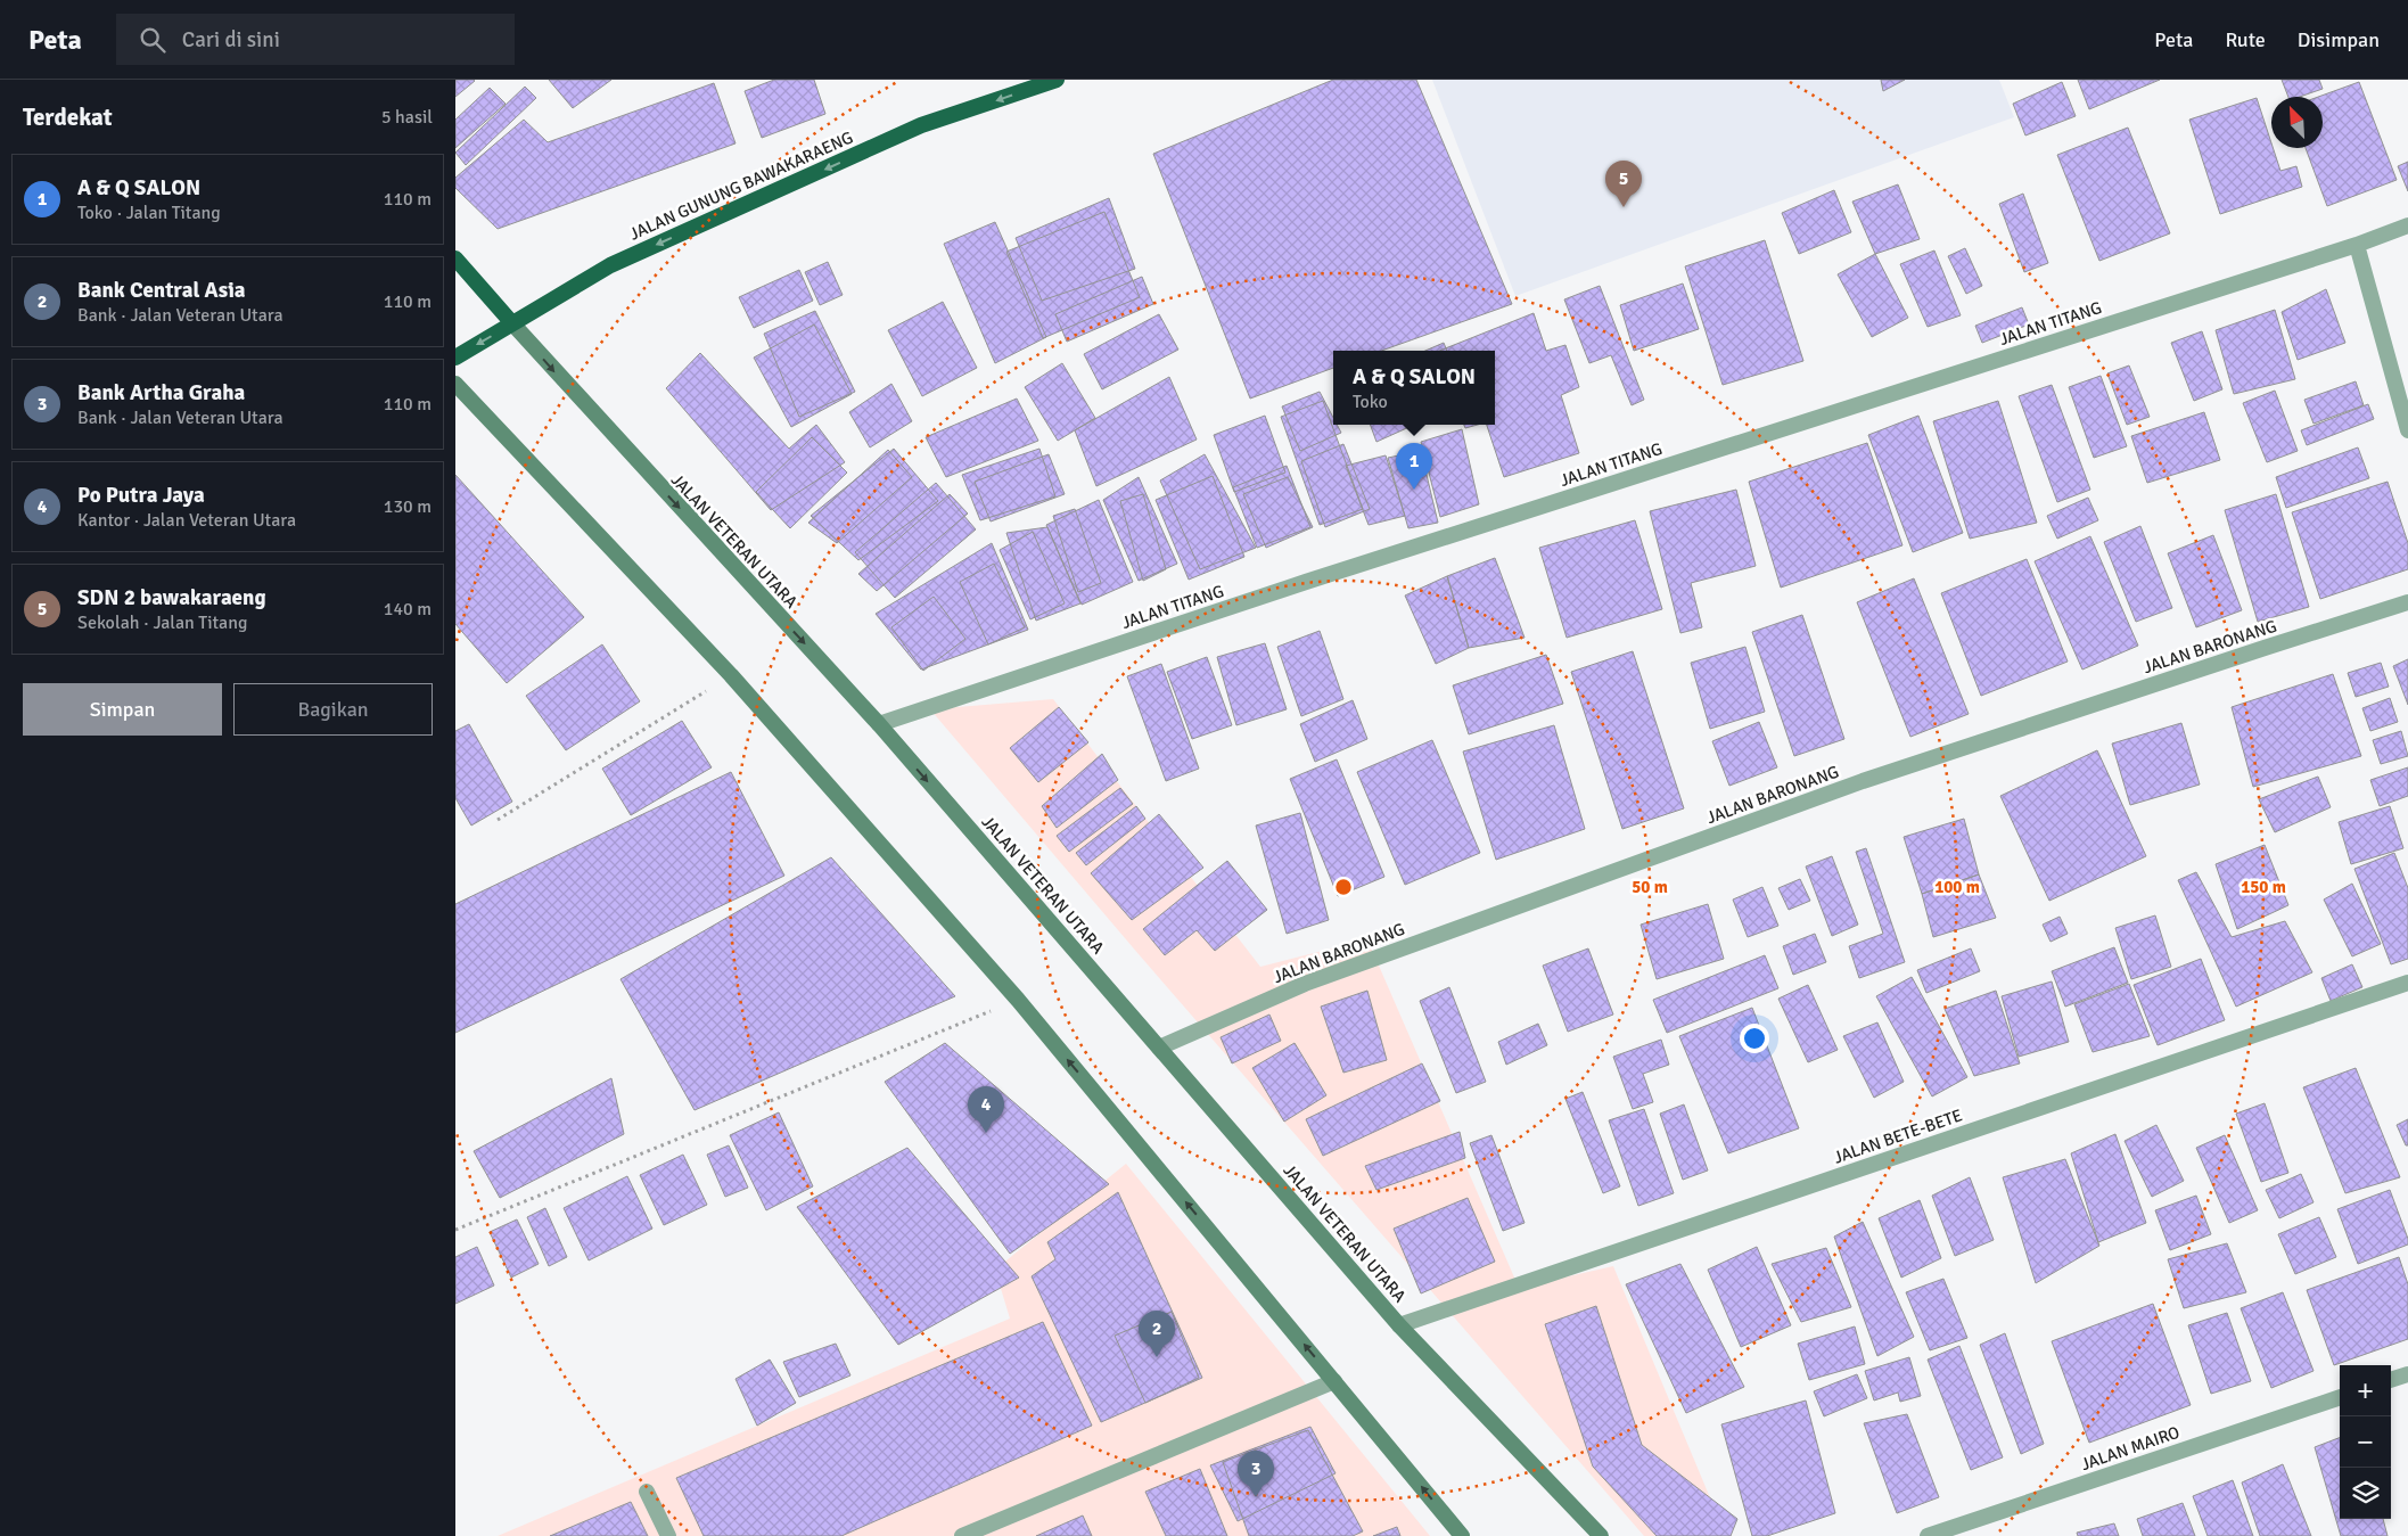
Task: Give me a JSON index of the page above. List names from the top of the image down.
{
  "streets": {
    "highway": ["JALAN GUNUNG BAWAKARAENG", "JALAN VETERAN UTARA"],
    "street": [
      "JALAN TITANG",
      "JALAN BARONANG",
      "JALAN BETE-BETE",
      "JALAN MAIRO"
    ]
  },
  "crossings": [
    ["JALAN GUNUNG BAWAKARAENG", "JALAN VETERAN UTARA"],
    ["JALAN TITANG", "JALAN VETERAN UTARA"],
    ["JALAN VETERAN UTARA", "JALAN BARONANG"],
    ["JALAN VETERAN UTARA", "JALAN BETE-BETE"]
  ],
  "one_way": ["JALAN GUNUNG BAWAKARAENG", "JALAN VETERAN UTARA"],
  "north": "top left",
  "page": {
    "header": "Peta",
    "search": "Cari di sini",
    "nav": ["Peta", "Rute", "Disimpan"],
    "heading": ["Terdekat", "5 hasil"],
    "list": [
      {
        "mark": "1",
        "name": "A & Q SALON",
        "note": "Toko · Jalan Titang",
        "value": "110 m"
      },
      {
        "mark": "2",
        "name": "Bank Central Asia",
        "note": "Bank · Jalan Veteran Utara",
        "value": "110 m"
      },
      {
        "mark": "3",
        "name": "Bank Artha Graha",
        "note": "Bank · Jalan Veteran Utara",
        "value": "110 m"
      },
      {
        "mark": "4",
        "name": "Po Putra Jaya",
        "note": "Kantor · Jalan Veteran Utara",
        "value": "130 m"
      },
      {
        "mark": "5",
        "name": "SDN 2 bawakaraeng",
        "note": "Sekolah · Jalan Titang",
        "value": "140 m"
      }
    ],
    "pins": [
      "5",
      "1",
      "4",
      "2",
      "3"
    ],
    "popup": ["A & Q SALON", "Toko"],
    "buttons": ["Simpan", "Bagikan"],
    "map_buttons": ["+", "−"]
  },
  "rings": ["50 m", "100 m", "150 m"]
}
